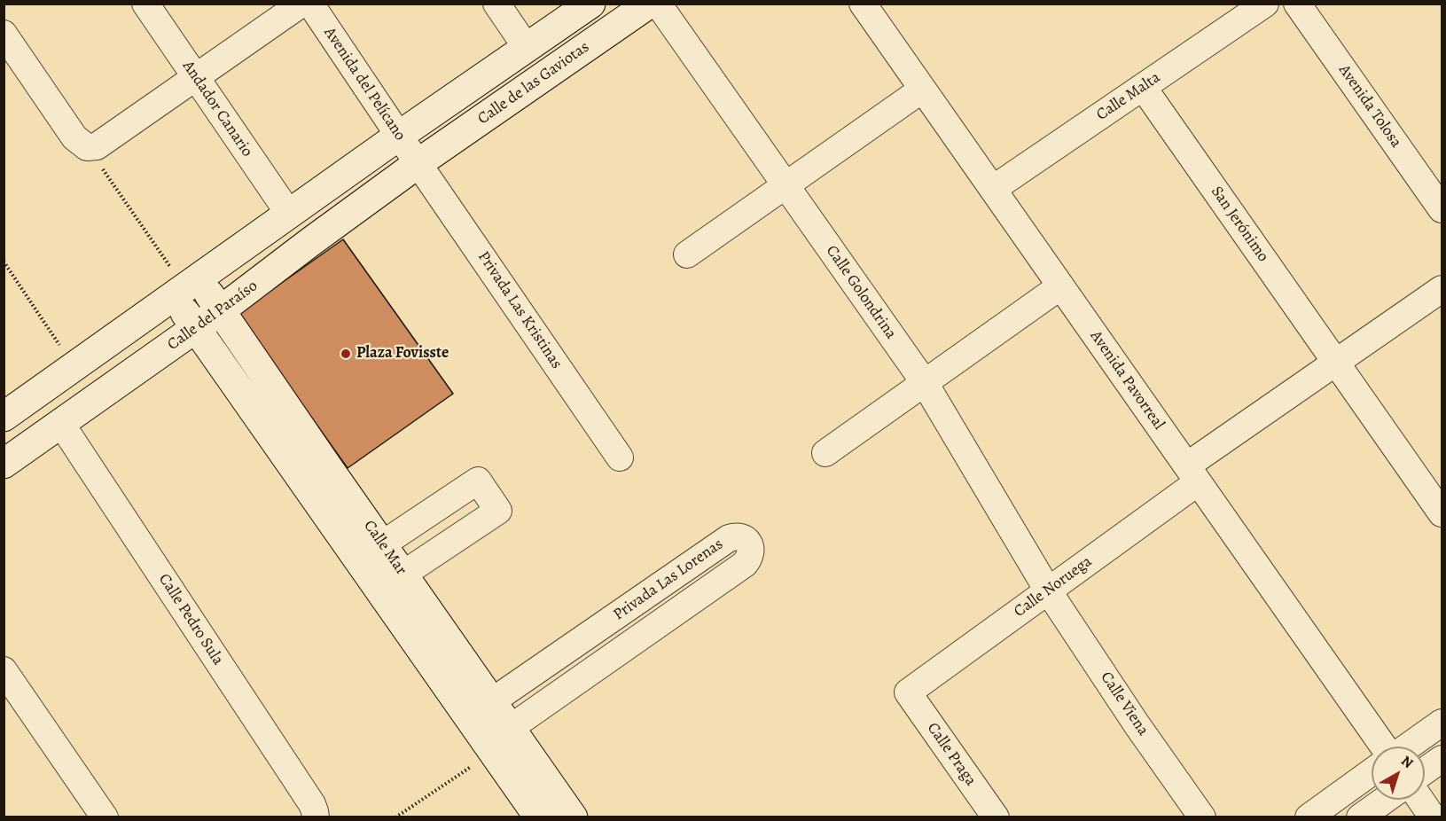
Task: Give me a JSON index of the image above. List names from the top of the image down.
{
  "streets": {
    "street": [
      "Calle de las Gaviotas",
      "Avenida del Pelícano",
      "Calle Malta",
      "Avenida Tolosa",
      "Andador Canario",
      "San Jerónimo",
      "Calle Golondrina",
      "Privada Las Kristinas",
      "Calle del Paraíso",
      "Avenida Pavorreal",
      "Calle Mar",
      "Privada Las Lorenas",
      "Calle Noruega",
      "Calle Pedro Sula",
      "Calle Viena",
      "Calle Praga"
    ]
  },
  "crossings": [
    ["Calle de las Gaviotas", "Avenida del Pelícano"],
    ["Calle de las Gaviotas", "Privada Las Kristinas"],
    ["Calle de las Gaviotas", "Calle del Paraíso"],
    ["Avenida del Pelícano", "Privada Las Kristinas"],
    ["Avenida del Pelícano", "Calle del Paraíso"],
    ["Calle Malta", "San Jerónimo"],
    ["Calle Malta", "Avenida Pavorreal"],
    ["San Jerónimo", "Calle Noruega"],
    ["Calle Golondrina", "Calle Noruega"],
    ["Calle Golondrina", "Calle Viena"],
    ["Privada Las Kristinas", "Calle del Paraíso"],
    ["Calle del Paraíso", "Calle Mar"],
    ["Calle del Paraíso", "Calle Pedro Sula"],
    ["Avenida Pavorreal", "Calle Noruega"],
    ["Calle Mar", "Privada Las Lorenas"],
    ["Calle Noruega", "Calle Viena"],
    ["Calle Noruega", "Calle Praga"]
  ],
  "places": ["Plaza Fovisste"],
  "north": "top right"
}
